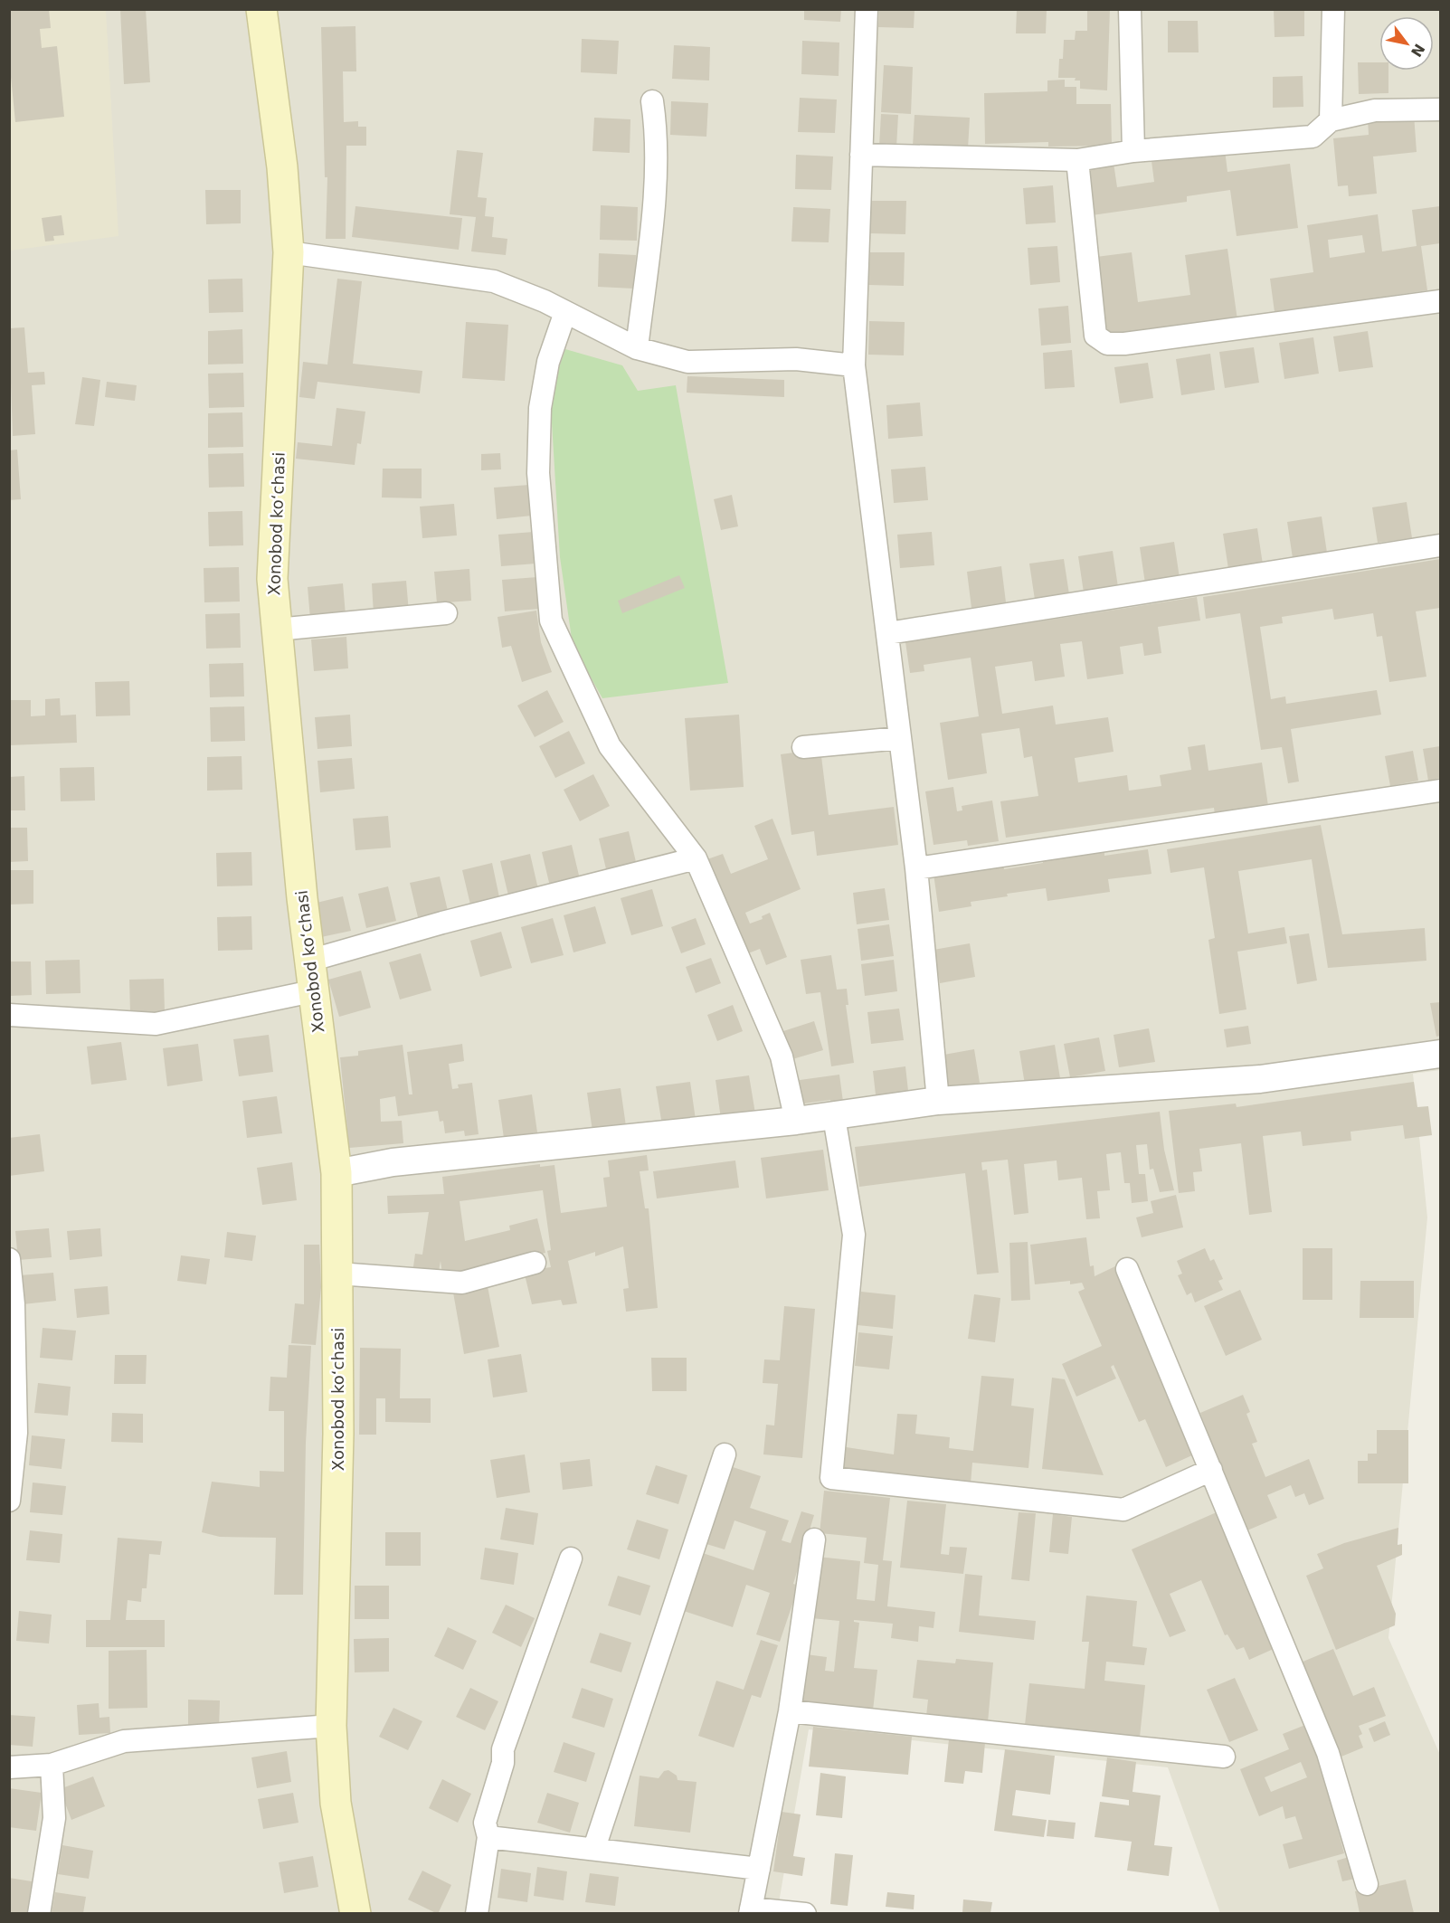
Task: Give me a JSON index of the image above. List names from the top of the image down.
{
  "streets": {
    "main road": ["Xonobod koʻchasi"]
  },
  "north": "bottom right"
}
